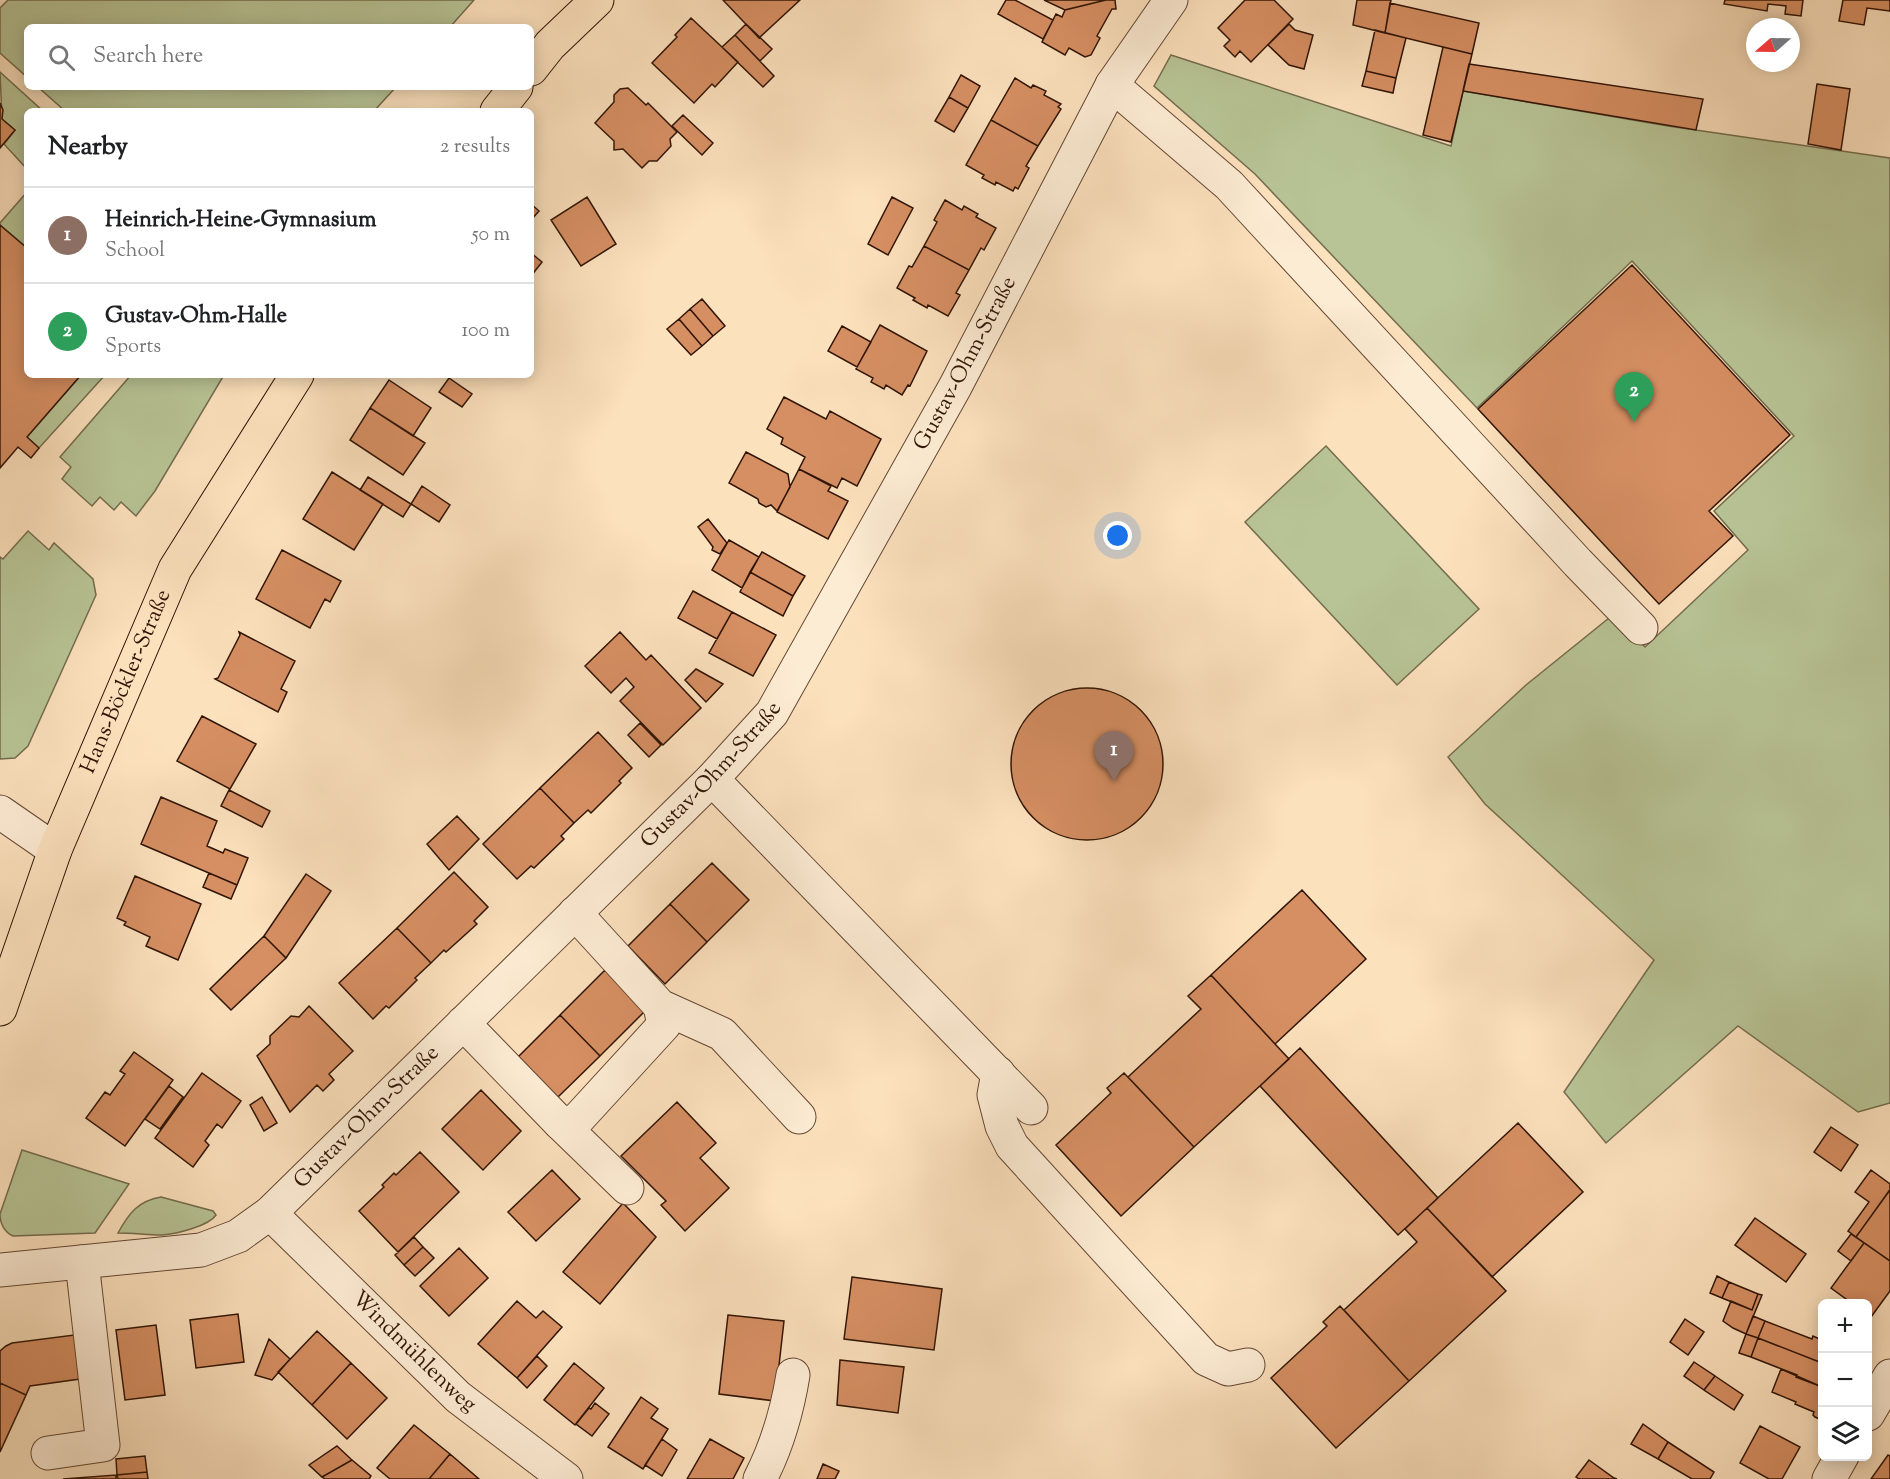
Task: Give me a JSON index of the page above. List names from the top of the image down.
{
  "streets": {
    "main road": ["Hans-Böckler-Straße"],
    "street": ["Gustav-Ohm-Straße", "Windmühlenweg"]
  },
  "crossings": [
    ["Gustav-Ohm-Straße", "Windmühlenweg"]
  ],
  "north": "left",
  "page": {
    "search": "Search here",
    "heading": ["Nearby", "2 results"],
    "list": [
      {
        "mark": "1",
        "name": "Heinrich-Heine-Gymnasium",
        "note": "School",
        "value": "50 m"
      },
      {
        "mark": "2",
        "name": "Gustav-Ohm-Halle",
        "note": "Sports",
        "value": "100 m"
      }
    ],
    "pins": ["2", "1"],
    "map_buttons": ["+", "−"]
  }
}
